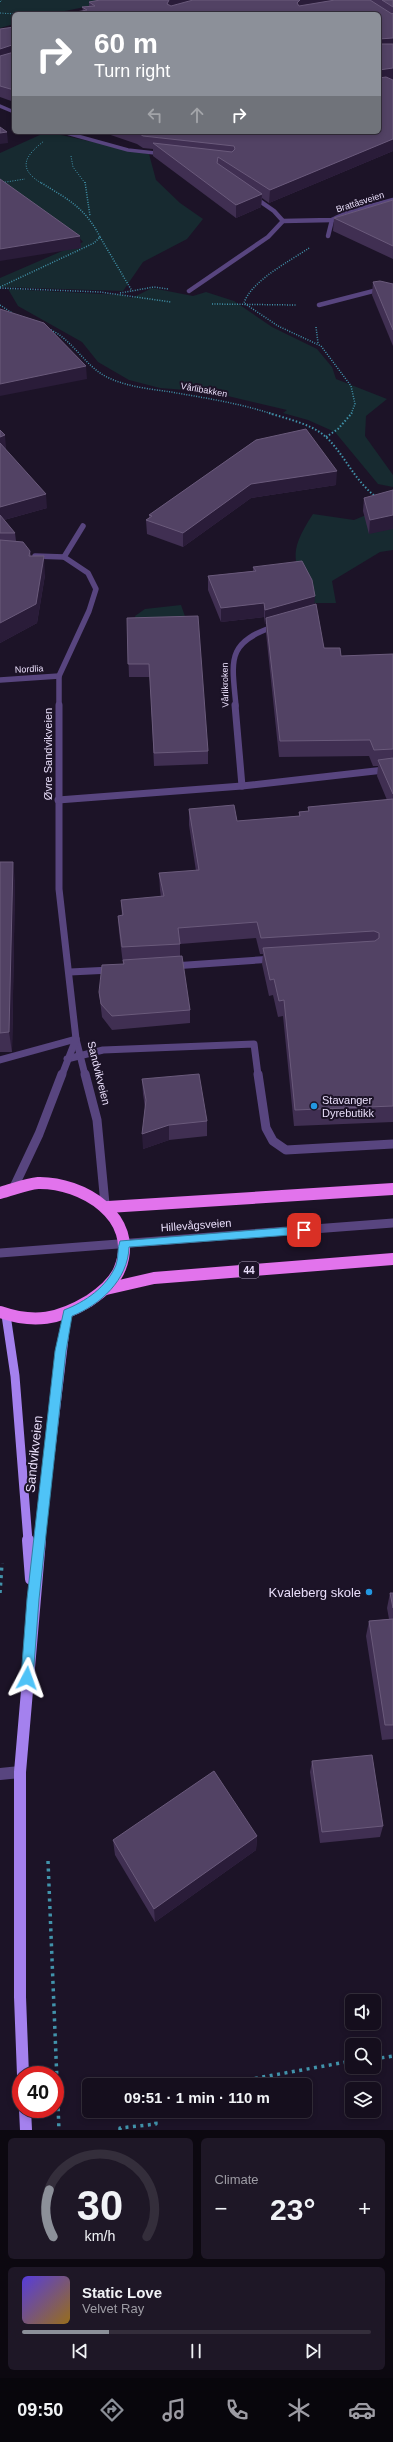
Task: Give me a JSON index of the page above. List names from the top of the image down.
{
  "streets": {
    "main road": ["Hillevågsveien", "44"],
    "street": [
      "Brattåsveien",
      "Nordlia",
      "Vårlikroken",
      "Øvre Sandvikveien",
      "Sandvikveien"
    ],
    "path": ["Vårlibakken"]
  },
  "crossings": [
    ["Nordlia", "Øvre Sandvikveien"],
    ["Øvre Sandvikveien", "Sandvikveien"],
    ["Sandvikveien", "Hillevågsveien"],
    ["Sandvikveien", "44"],
    ["Hillevågsveien", "44"]
  ],
  "places": ["Stavanger Dyrebutikk", "Kvaleberg skole"],
  "page": {
    "turn": ["60 m", "Turn right"],
    "limit": "40",
    "trip": "09:51 · 1 min · 110 m",
    "tile": "Climate",
    "heat": ["−", "23°", "+"],
    "song": ["Static Love", "Velvet Ray"],
    "tabs": "09:50",
    "gauge": ["30", "km/h"]
  }
}
